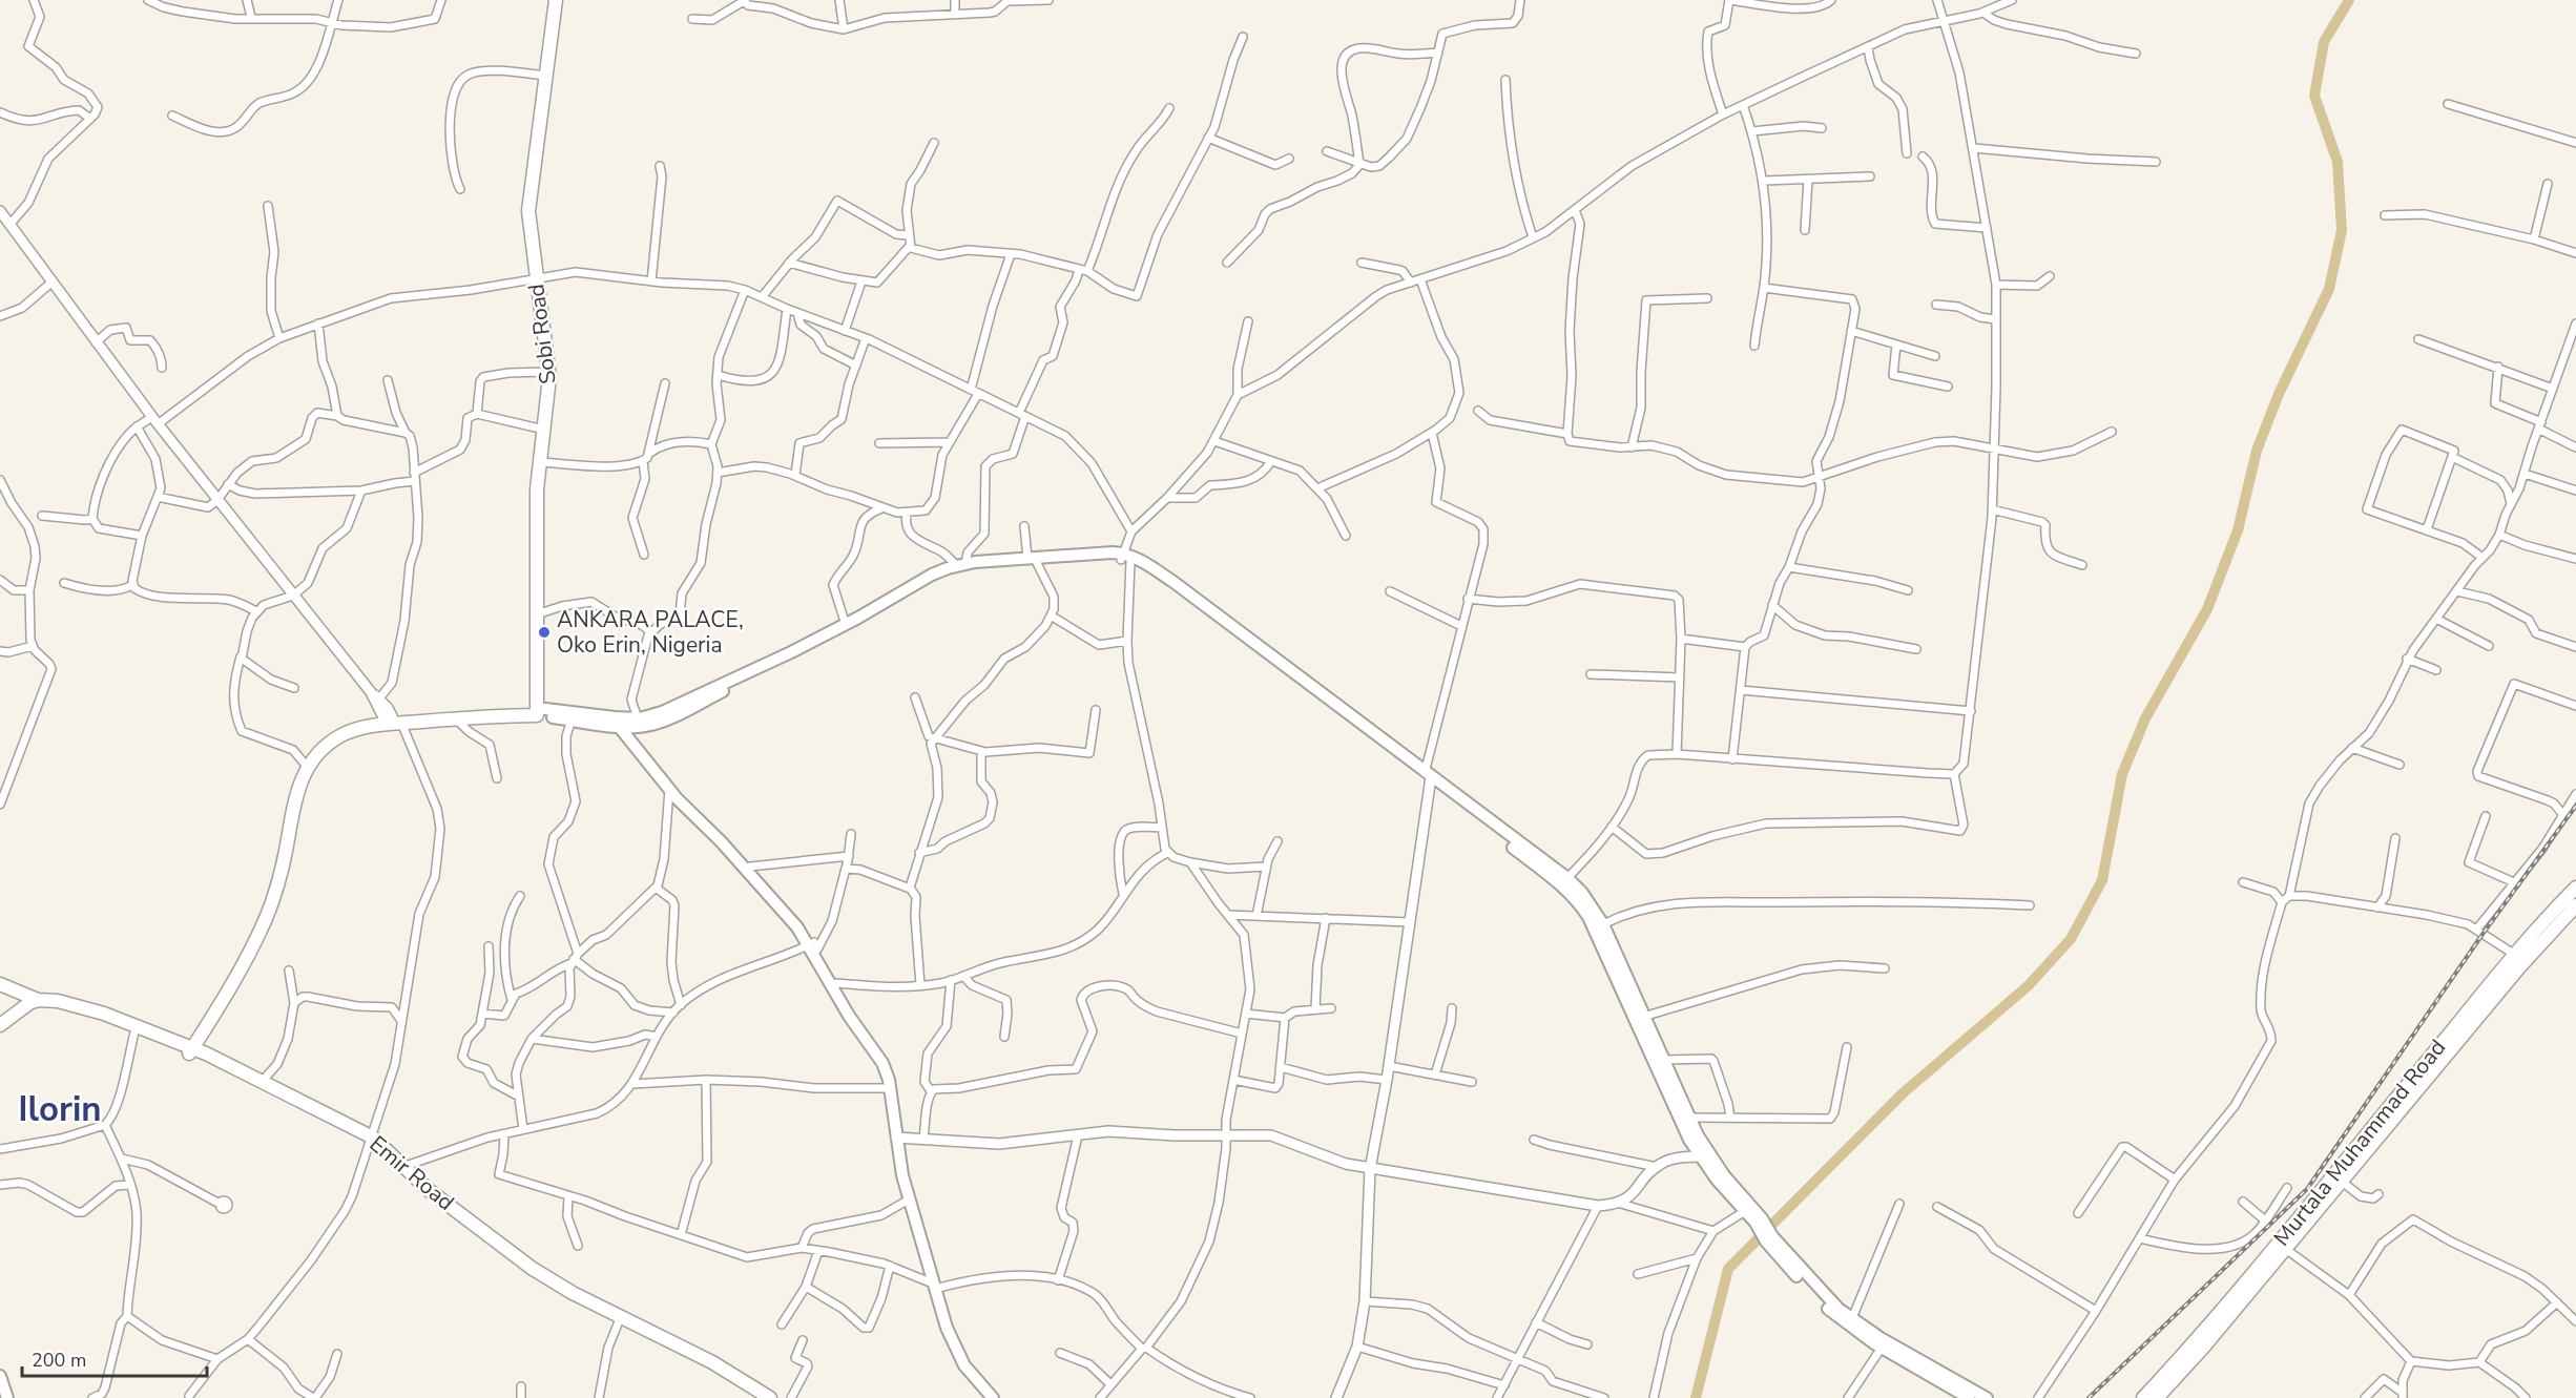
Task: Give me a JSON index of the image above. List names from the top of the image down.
{
  "streets": {
    "highway": ["Sobi Road", "Murtala Muhammad Road", "Emir Road"]
  },
  "districts": ["Ilorin"],
  "places": ["ANKARA PALACE, Oko Erin, Nigeria"],
  "scale_bar": "200 m"
}
